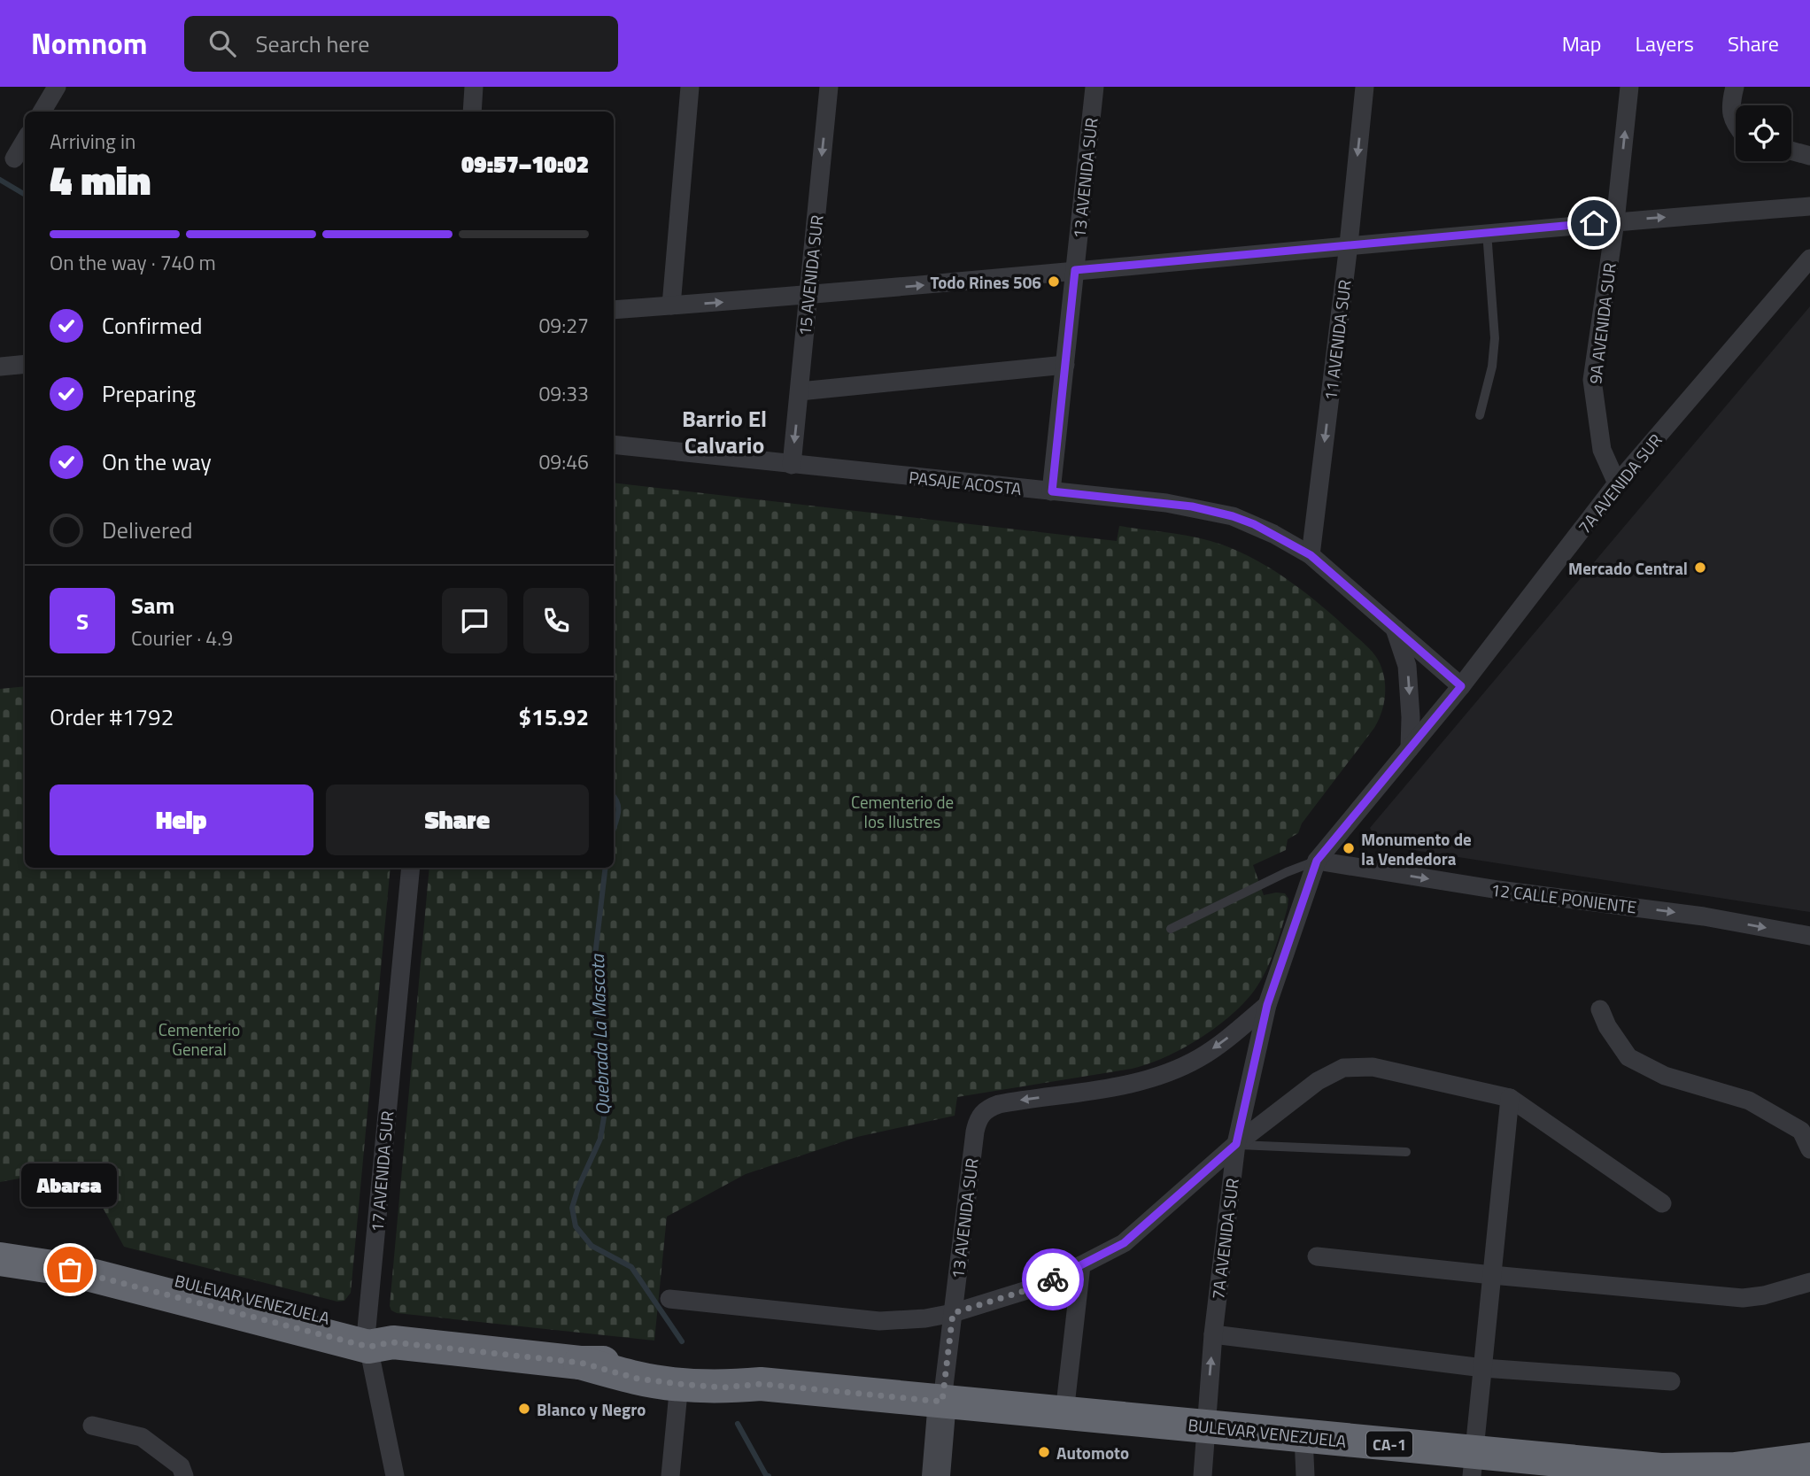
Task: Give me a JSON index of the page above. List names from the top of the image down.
{
  "streets": {
    "highway": ["BULEVAR VENEZUELA", "CA-1"],
    "street": [
      "13 AVENIDA SUR",
      "15 AVENIDA SUR",
      "9A AVENIDA SUR",
      "11 AVENIDA SUR",
      "PASAJE ACOSTA",
      "7A AVENIDA SUR",
      "12 CALLE PONIENTE",
      "17 AVENIDA SUR"
    ]
  },
  "crossings": [
    ["13 AVENIDA SUR", "PASAJE ACOSTA"],
    ["13 AVENIDA SUR", "7A AVENIDA SUR"],
    ["13 AVENIDA SUR", "BULEVAR VENEZUELA"],
    ["15 AVENIDA SUR", "PASAJE ACOSTA"],
    ["9A AVENIDA SUR", "7A AVENIDA SUR"],
    ["11 AVENIDA SUR", "PASAJE ACOSTA"],
    ["PASAJE ACOSTA", "7A AVENIDA SUR"],
    ["7A AVENIDA SUR", "12 CALLE PONIENTE"],
    ["7A AVENIDA SUR", "BULEVAR VENEZUELA"],
    ["17 AVENIDA SUR", "BULEVAR VENEZUELA"]
  ],
  "one_way": ["11 AVENIDA SUR", "12 CALLE PONIENTE"],
  "districts": ["Barrio El Calvario"],
  "water": ["Quebrada La Mascota"],
  "parks": ["Cementerio de los Ilustres", "Cementerio General"],
  "places": [
    "Todo Rines 506",
    "Mercado Central",
    "Monumento de la Vendedora",
    "Abarsa",
    "Blanco y Negro",
    "Automoto"
  ],
  "page": {
    "header": "Nomnom",
    "search": "Search here",
    "nav": ["Map", "Layers", "Share"],
    "heading": ["4 min", "Arriving in", "09:57–10:02"],
    "panel": [
      "Sam",
      "Courier · 4.9",
      "Order #1792",
      "$15.92"
    ],
    "bar": "On the way · 740 m",
    "list": [
      ["Confirmed", "09:27"],
      ["Preparing", "09:33"],
      ["On the way", "09:46"],
      "Delivered"
    ],
    "round": "S",
    "buttons": ["Help", "Share"],
    "bubble": "Abarsa"
  }
}
